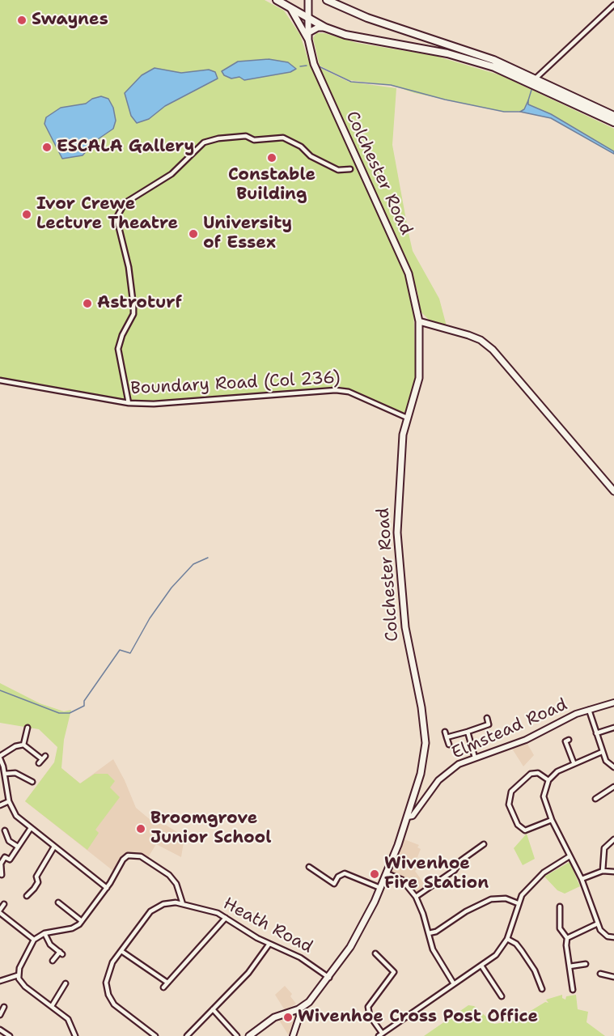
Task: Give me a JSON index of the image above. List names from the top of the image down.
{
  "streets": {
    "main road": ["Colchester Road"],
    "street": ["Boundary Road (Col 236)", "Elmstead Road", "Heath Road"]
  },
  "crossings": [
    ["Colchester Road", "Boundary Road (Col 236)"],
    ["Colchester Road", "Elmstead Road"],
    ["Colchester Road", "Heath Road"]
  ],
  "places": [
    "Swaynes",
    "ESCALA Gallery",
    "Constable Building",
    "Ivor Crewe Lecture Theatre",
    "University of Essex",
    "Astroturf",
    "Broomgrove Junior School",
    "Wivenhoe Fire Station",
    "Wivenhoe Cross Post Office"
  ]
}
